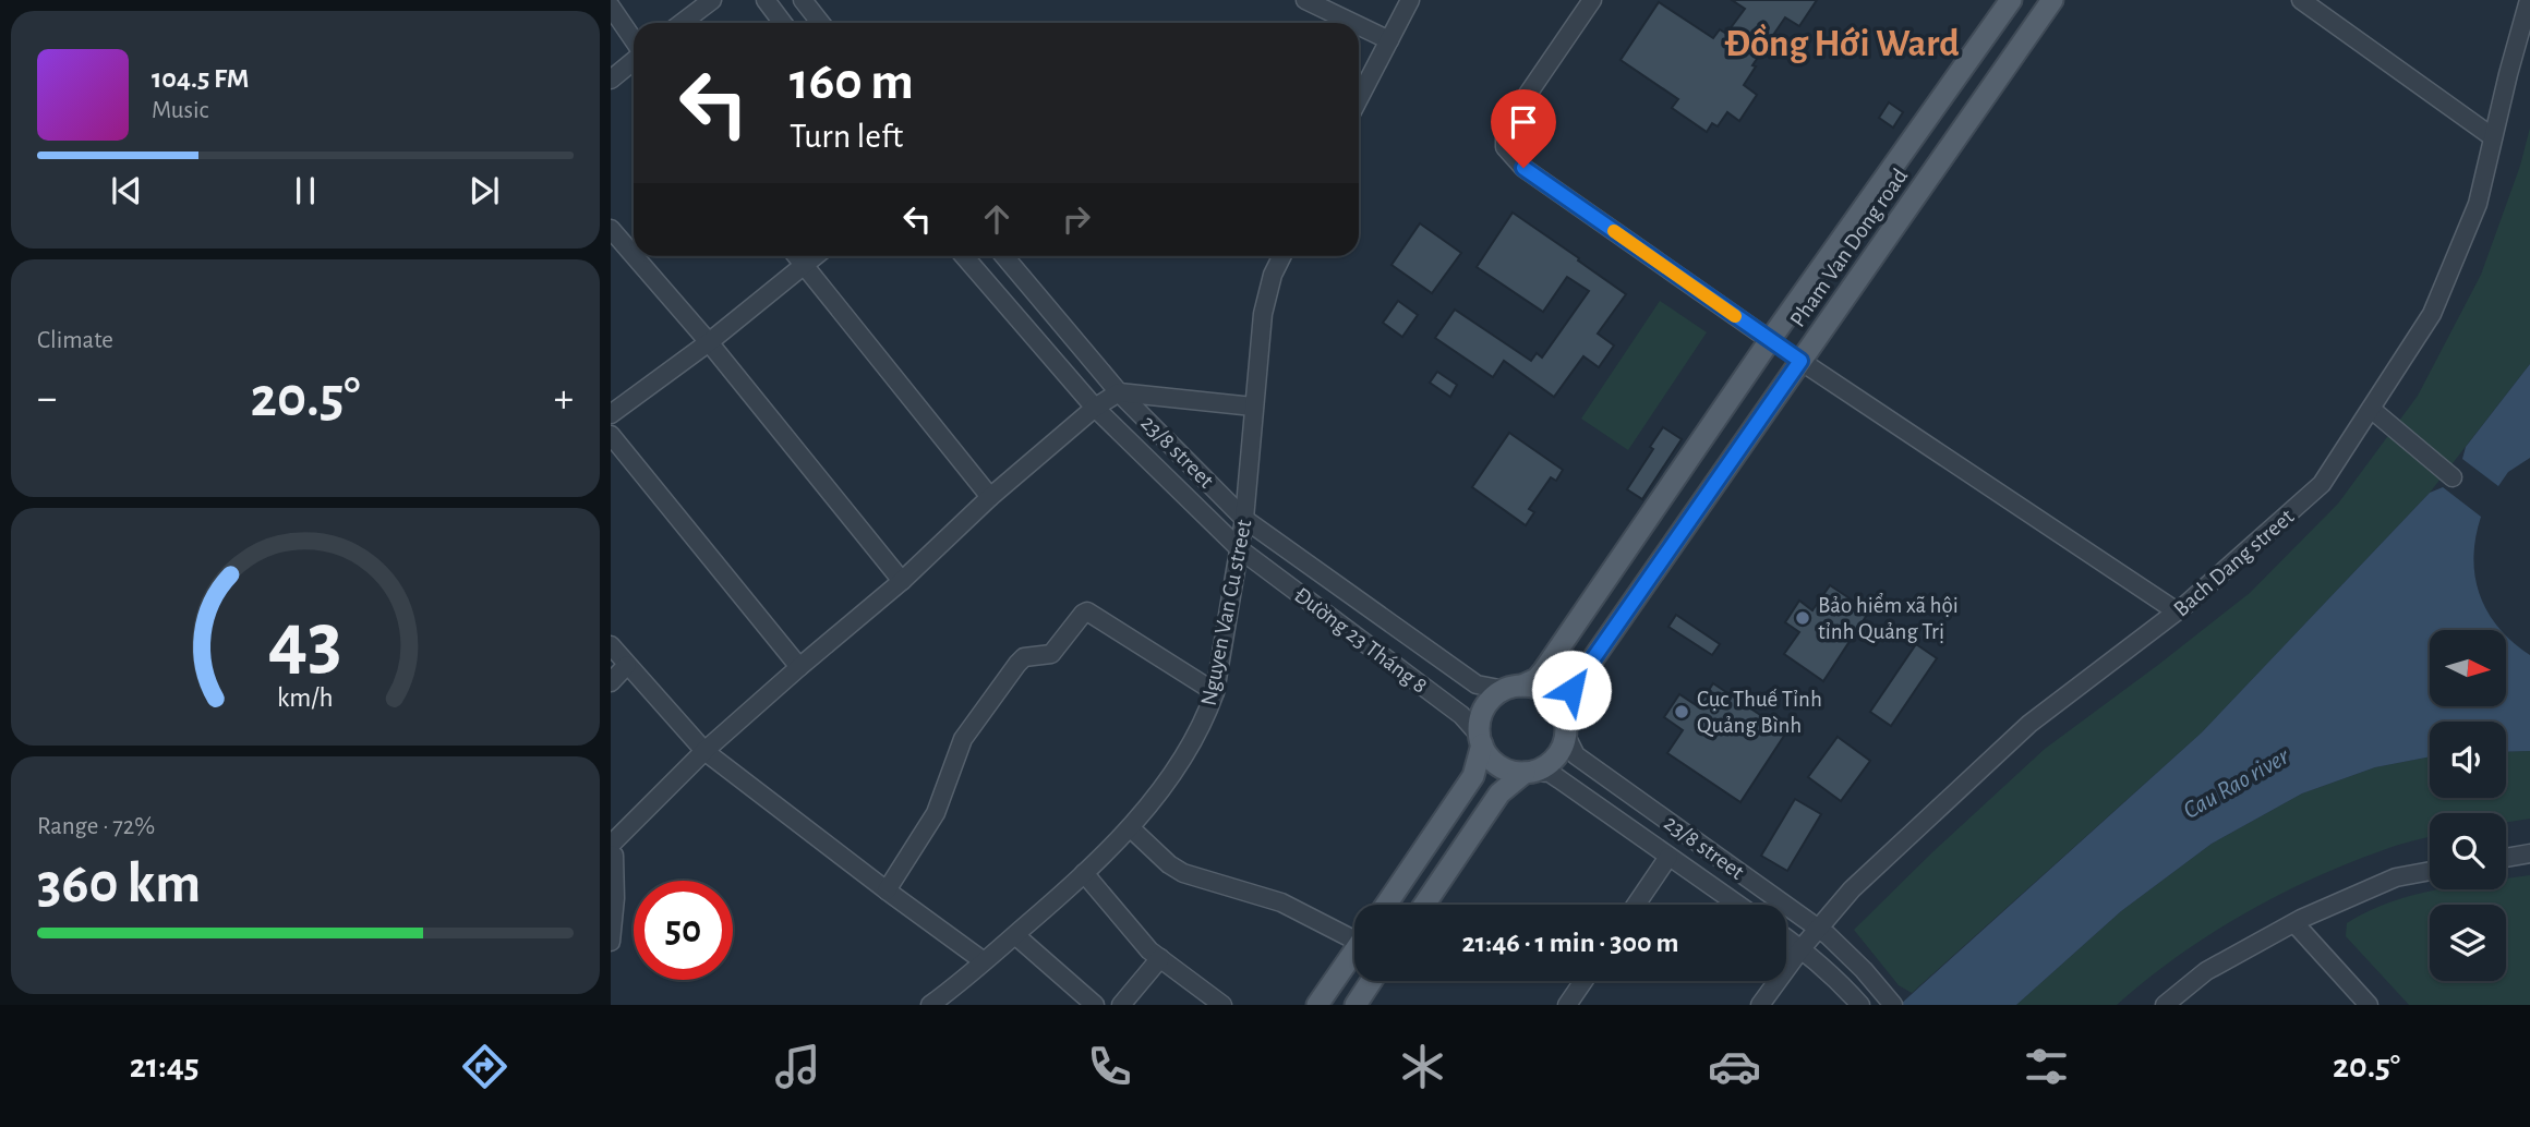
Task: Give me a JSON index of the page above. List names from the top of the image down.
{
  "streets": {
    "main road": ["Pham Van Dong road"],
    "street": [
      "23/8 street",
      "Bach Dang street",
      "Nguyen Van Cu street",
      "Đường 23 Tháng 8"
    ]
  },
  "crossings": [
    ["Pham Van Dong road", "23/8 street"],
    ["Pham Van Dong road", "Đường 23 Tháng 8"],
    ["23/8 street", "Bach Dang street"],
    ["23/8 street", "Nguyen Van Cu street"],
    ["23/8 street", "Đường 23 Tháng 8"],
    ["Nguyen Van Cu street", "Đường 23 Tháng 8"]
  ],
  "districts": ["Đồng Hới Ward"],
  "water": ["Cau Rao river"],
  "places": ["Bảo hiểm xã hội tỉnh Quảng Trị", "Cục Thuế Tỉnh Quảng Bình"],
  "north": "right",
  "page": {
    "turn": ["160 m", "Turn left"],
    "song": ["104.5 FM", "Music"],
    "tile": [
      "Climate",
      ["Range · 72%", "360 km"]
    ],
    "heat": ["−", "20.5°", "+"],
    "limit": "50",
    "trip": "21:46 · 1 min · 300 m",
    "tabs": ["21:45", "20.5°"],
    "gauge": ["43", "km/h"]
  }
}
